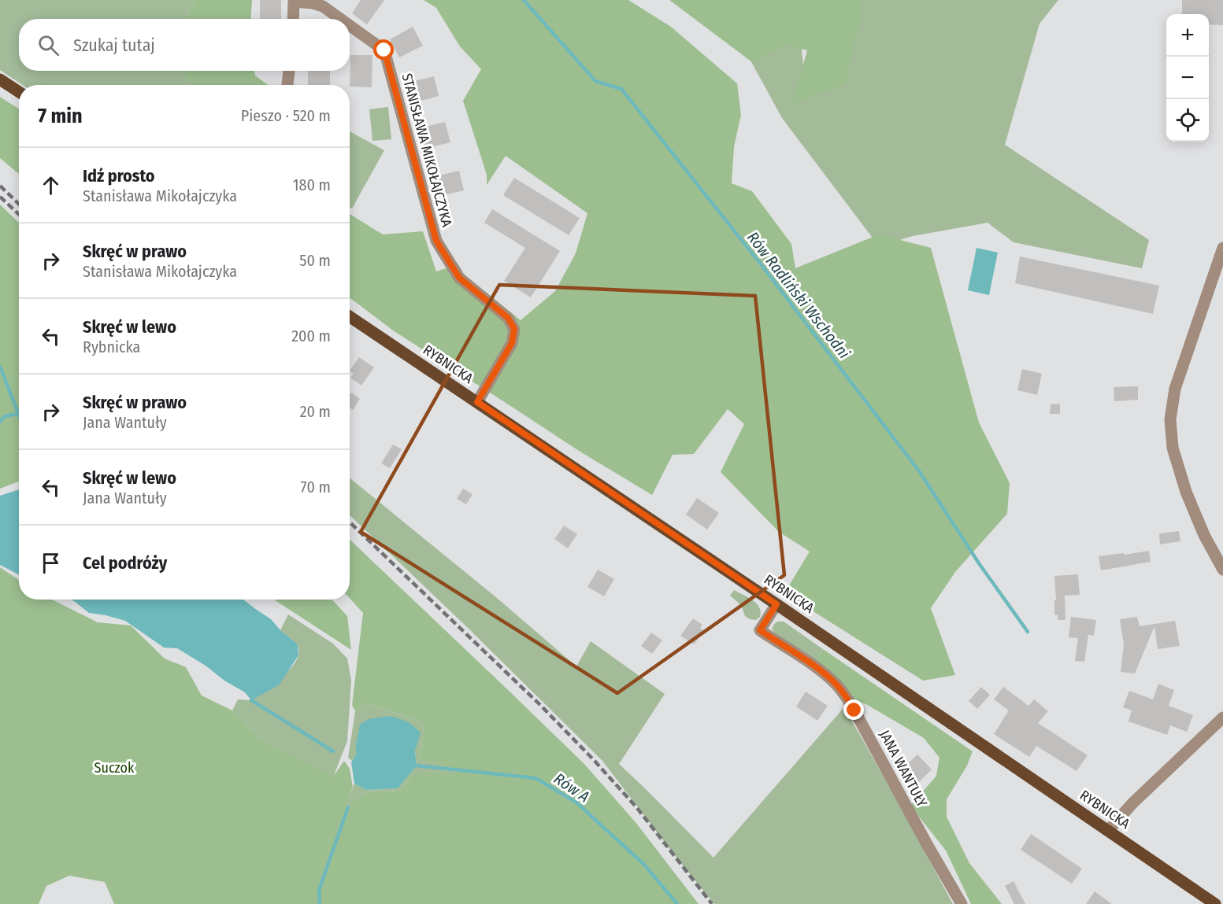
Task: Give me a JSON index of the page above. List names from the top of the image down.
{
  "streets": {
    "main road": ["RYBNICKA"],
    "street": ["STANISŁAWA MIKOŁAJCZYKA", "JANA WANTUŁY"]
  },
  "crossings": [
    ["STANISŁAWA MIKOŁAJCZYKA", "RYBNICKA"],
    ["RYBNICKA", "JANA WANTUŁY"]
  ],
  "water": ["Rów Radliński Wschodni", "Rów A"],
  "parks": ["Suczok"],
  "page": {
    "map_buttons": ["+", "−"],
    "search": "Szukaj tutaj",
    "heading": ["7 min", "Pieszo · 520 m"],
    "list": [
      ["Idź prosto", "Stanisława Mikołajczyka", "180 m"],
      ["Skręć w prawo", "Stanisława Mikołajczyka", "50 m"],
      ["Skręć w lewo", "Rybnicka", "200 m"],
      ["Skręć w prawo", "Jana Wantuły", "20 m"],
      ["Skręć w lewo", "Jana Wantuły", "70 m"],
      "Cel podróży"
    ]
  }
}
